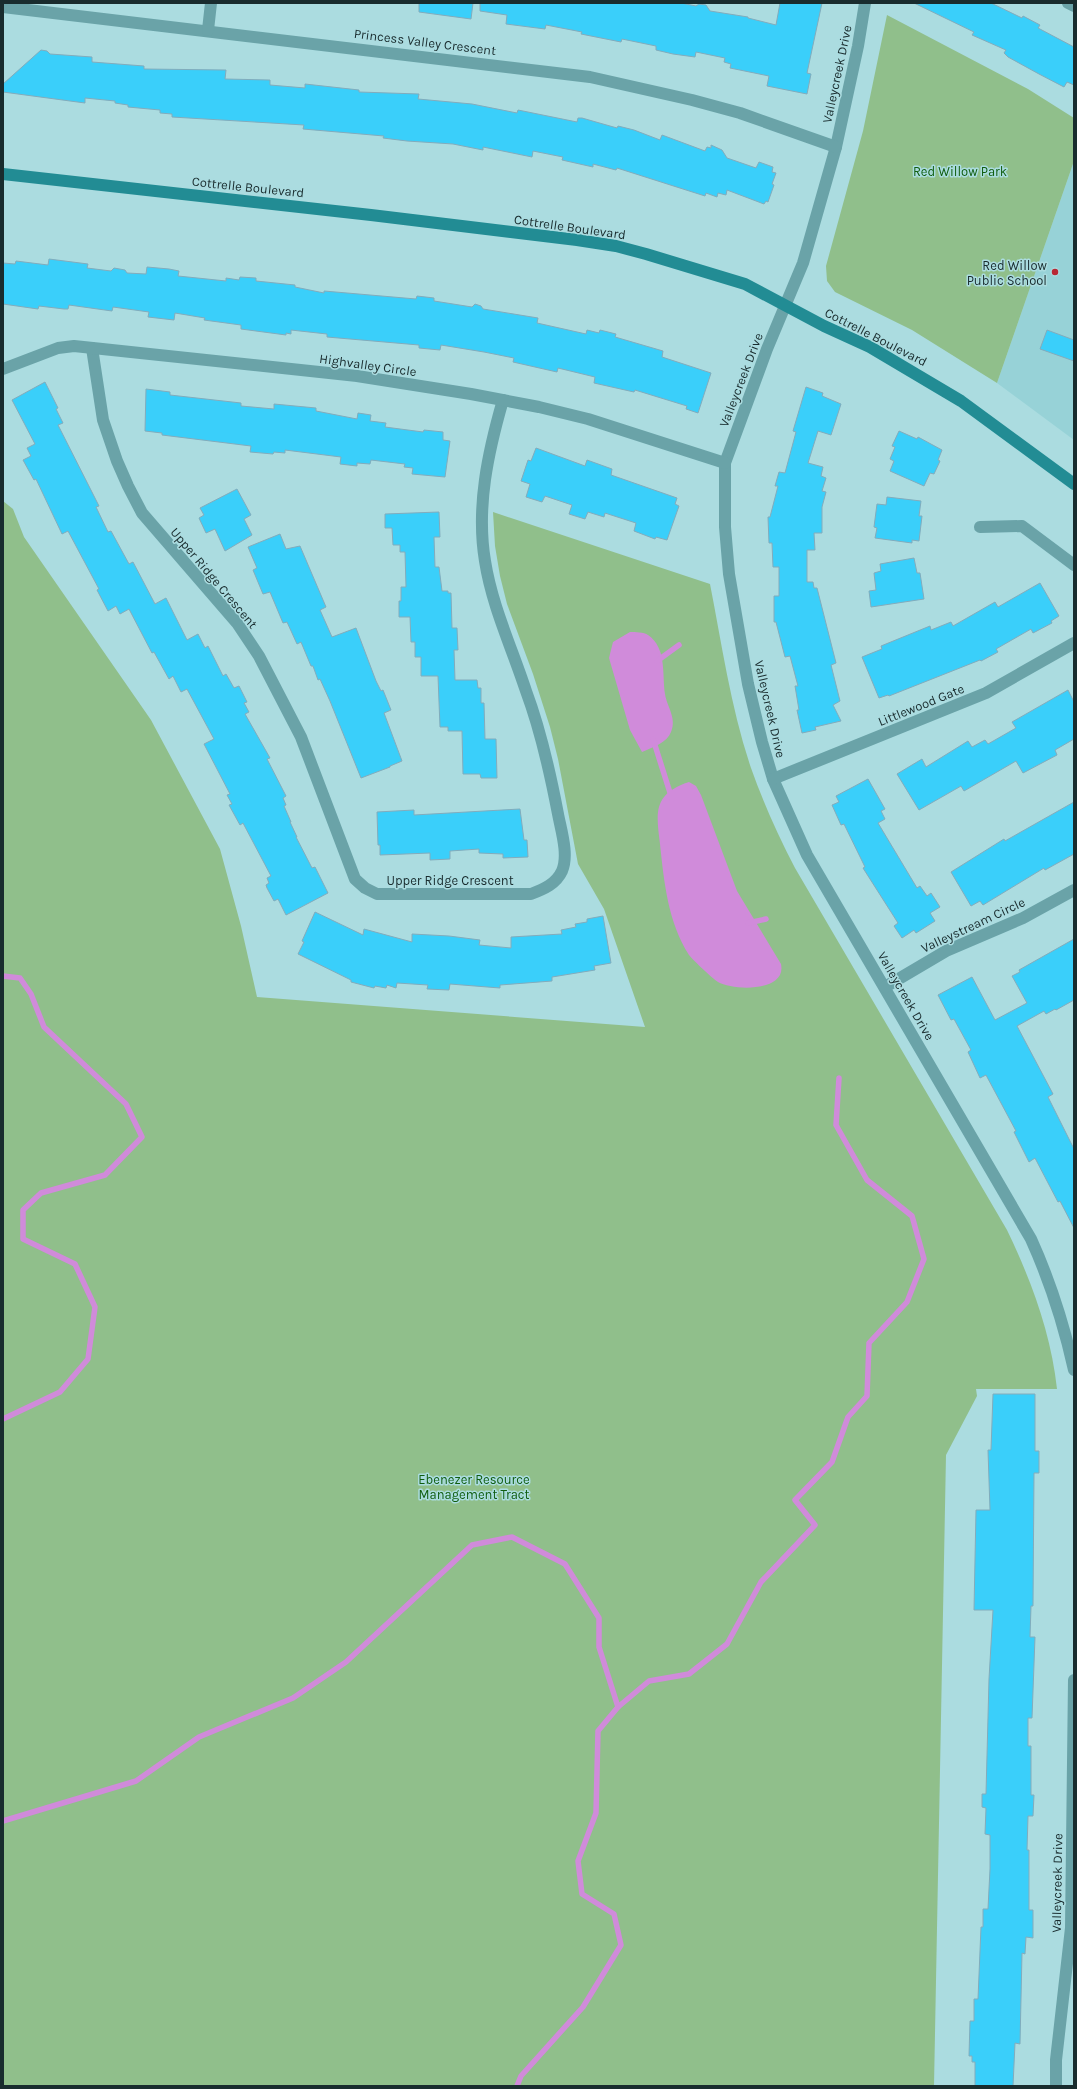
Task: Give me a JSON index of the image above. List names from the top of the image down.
{
  "streets": {
    "main road": ["Cottrelle Boulevard"],
    "street": [
      "Princess Valley Crescent",
      "Valleycreek Drive",
      "Highvalley Circle",
      "Upper Ridge Crescent",
      "Littlewood Gate",
      "Valleystream Circle"
    ]
  },
  "crossings": [
    ["Princess Valley Crescent", "Valleycreek Drive"],
    ["Valleycreek Drive", "Cottrelle Boulevard"],
    ["Valleycreek Drive", "Highvalley Circle"],
    ["Valleycreek Drive", "Littlewood Gate"],
    ["Valleycreek Drive", "Valleystream Circle"],
    ["Highvalley Circle", "Upper Ridge Crescent"]
  ],
  "parks": ["Red Willow Park", "Ebenezer Resource Management Tract"],
  "places": ["Red Willow Public School"]
}
